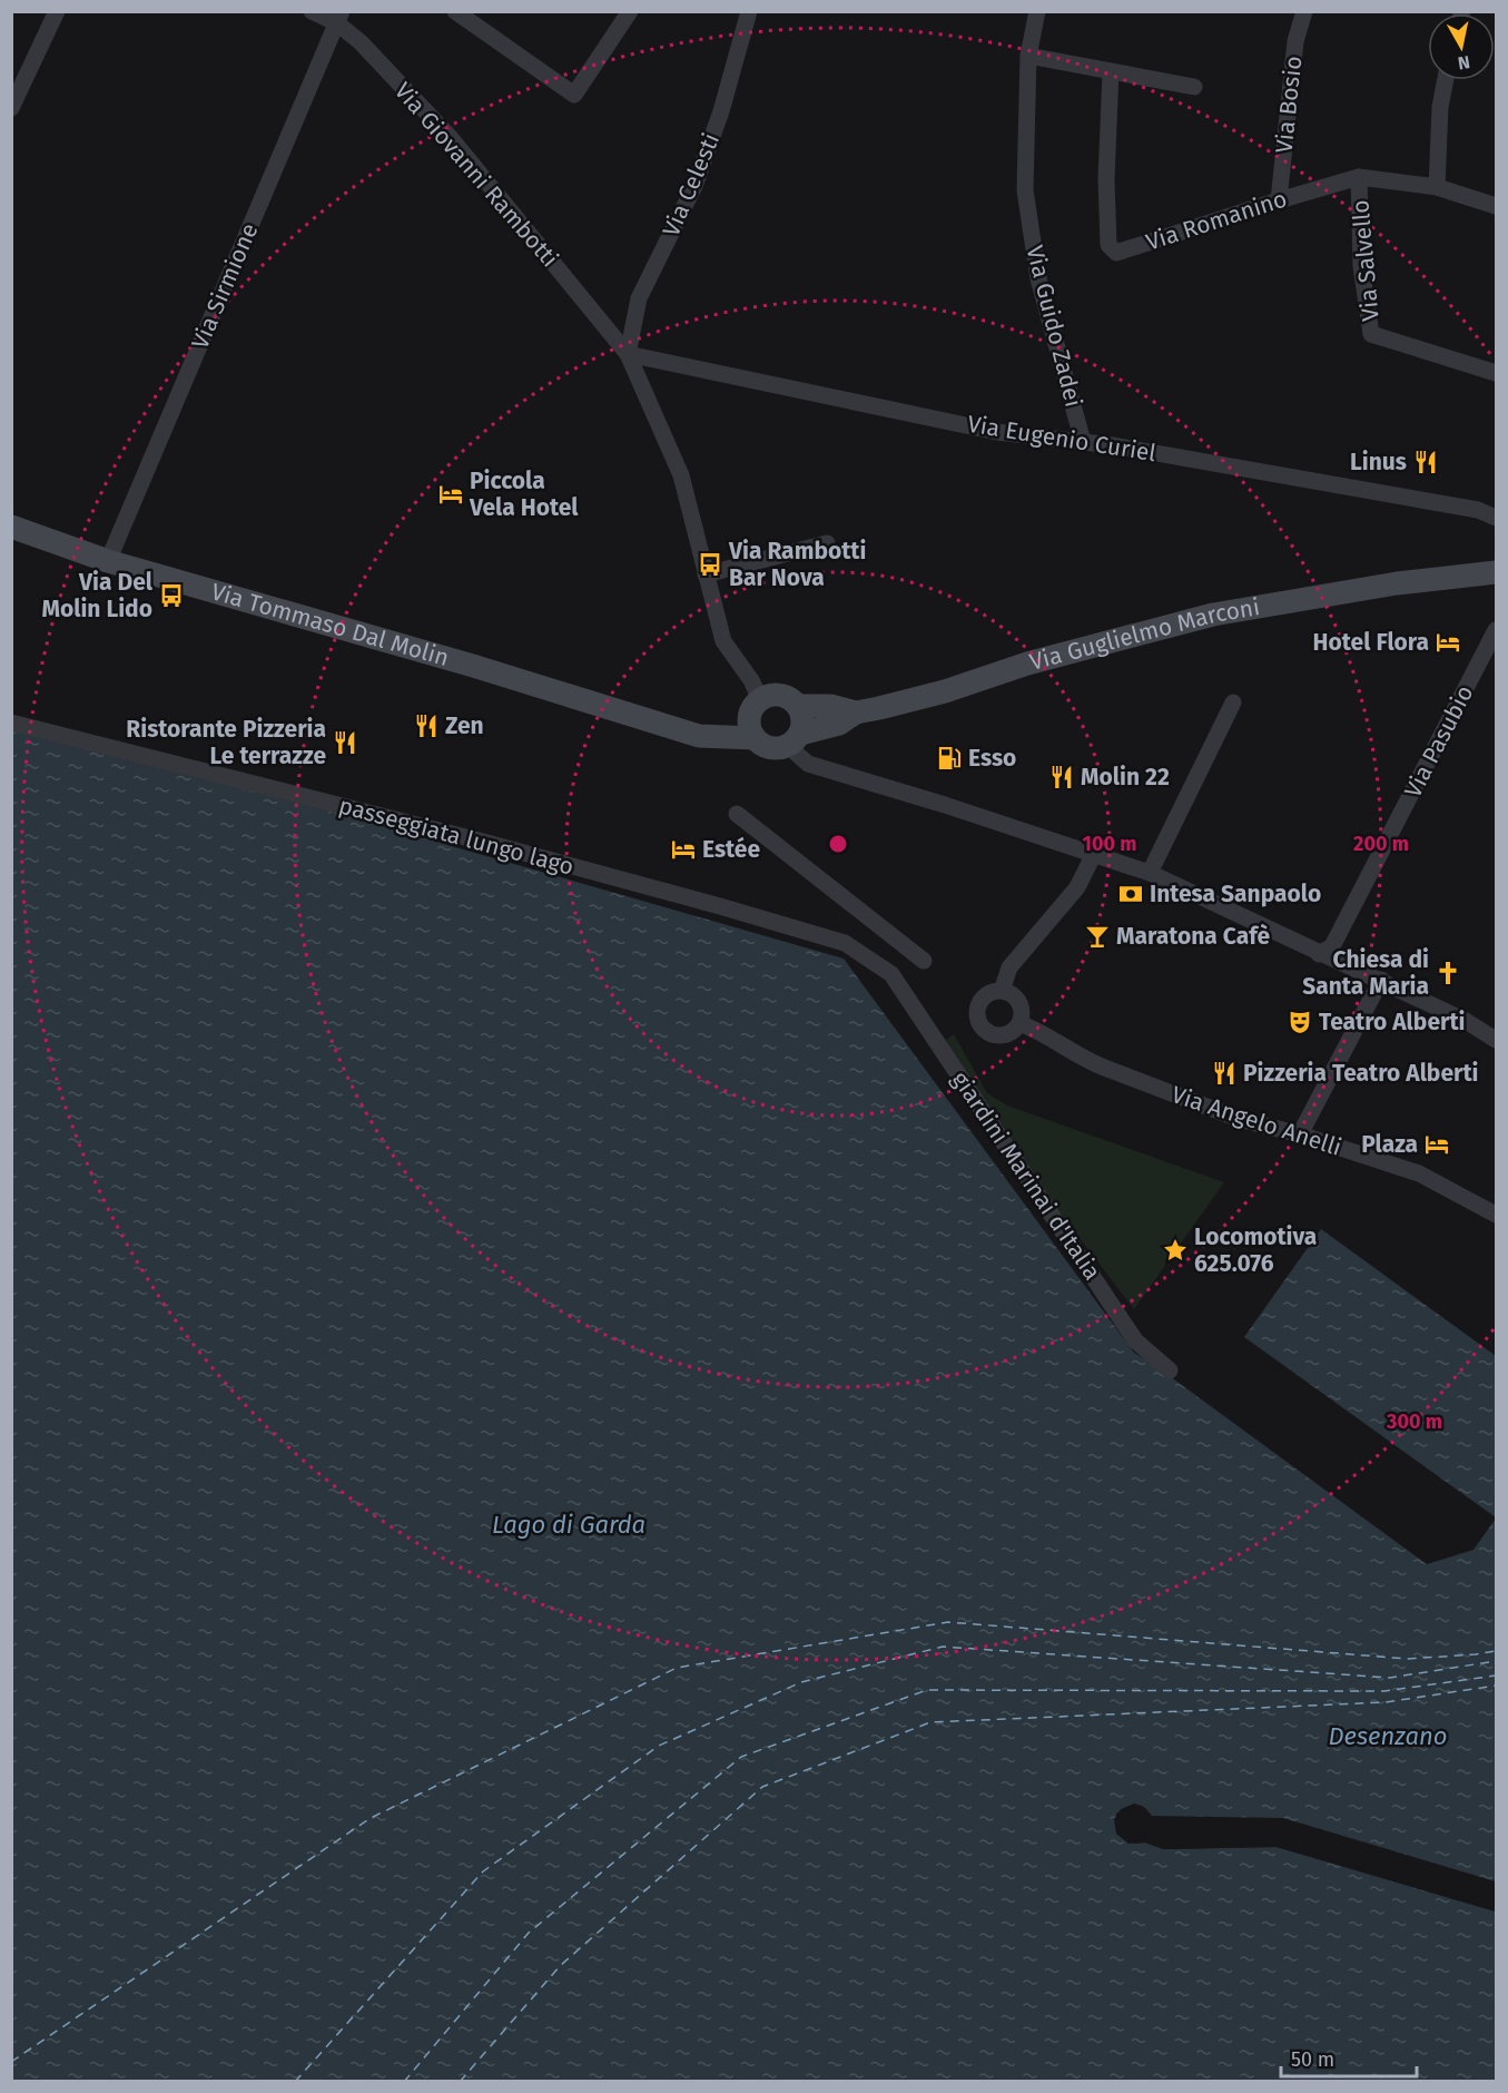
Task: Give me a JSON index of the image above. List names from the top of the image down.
{
  "streets": {
    "main road": ["Via Tommaso Dal Molin", "Via Guglielmo Marconi"],
    "street": [
      "Via Bosio",
      "Via Giovanni Rambotti",
      "Via Celesti",
      "Via Romanino",
      "Via Salvello",
      "Via Sirmione",
      "Via Guido Zadei",
      "Via Eugenio Curiel",
      "Via Pasubio",
      "passeggiata lungo lago",
      "Via Angelo Anelli",
      "giardini Marinai d'Italia"
    ]
  },
  "crossings": [
    ["Via Bosio", "Via Romanino"],
    ["Via Giovanni Rambotti", "Via Celesti"],
    ["Via Giovanni Rambotti", "Via Sirmione"],
    ["Via Giovanni Rambotti", "Via Eugenio Curiel"],
    ["Via Giovanni Rambotti", "Via Tommaso Dal Molin"],
    ["Via Giovanni Rambotti", "Via Guglielmo Marconi"],
    ["Via Celesti", "Via Eugenio Curiel"],
    ["Via Romanino", "Via Salvello"],
    ["Via Sirmione", "Via Tommaso Dal Molin"],
    ["Via Guido Zadei", "Via Eugenio Curiel"],
    ["Via Tommaso Dal Molin", "Via Guglielmo Marconi"],
    ["passeggiata lungo lago", "giardini Marinai d'Italia"]
  ],
  "water": ["Lago di Garda", "Desenzano"],
  "places": {
    "restaurant": [
      "Linus",
      "Zen",
      "Ristorante Pizzeria Le terrazze",
      "Molin 22",
      "Pizzeria Teatro Alberti"
    ],
    "hotel": [
      "Piccola Vela Hotel",
      "Hotel Flora",
      "Estée",
      "Plaza"
    ],
    "bus stop": ["Via Rambotti Bar Nova", "Via Del Molin Lido"],
    "fuel station": ["Esso"],
    "bank": ["Intesa Sanpaolo"],
    "bar": ["Maratona Cafè"],
    "church": ["Chiesa di Santa Maria"],
    "theatre": ["Teatro Alberti"],
    "place": ["Locomotiva 625.076"]
  },
  "scale_bar": "50 m",
  "north": "bottom",
  "rings": ["100 m", "200 m", "300 m"]
}
